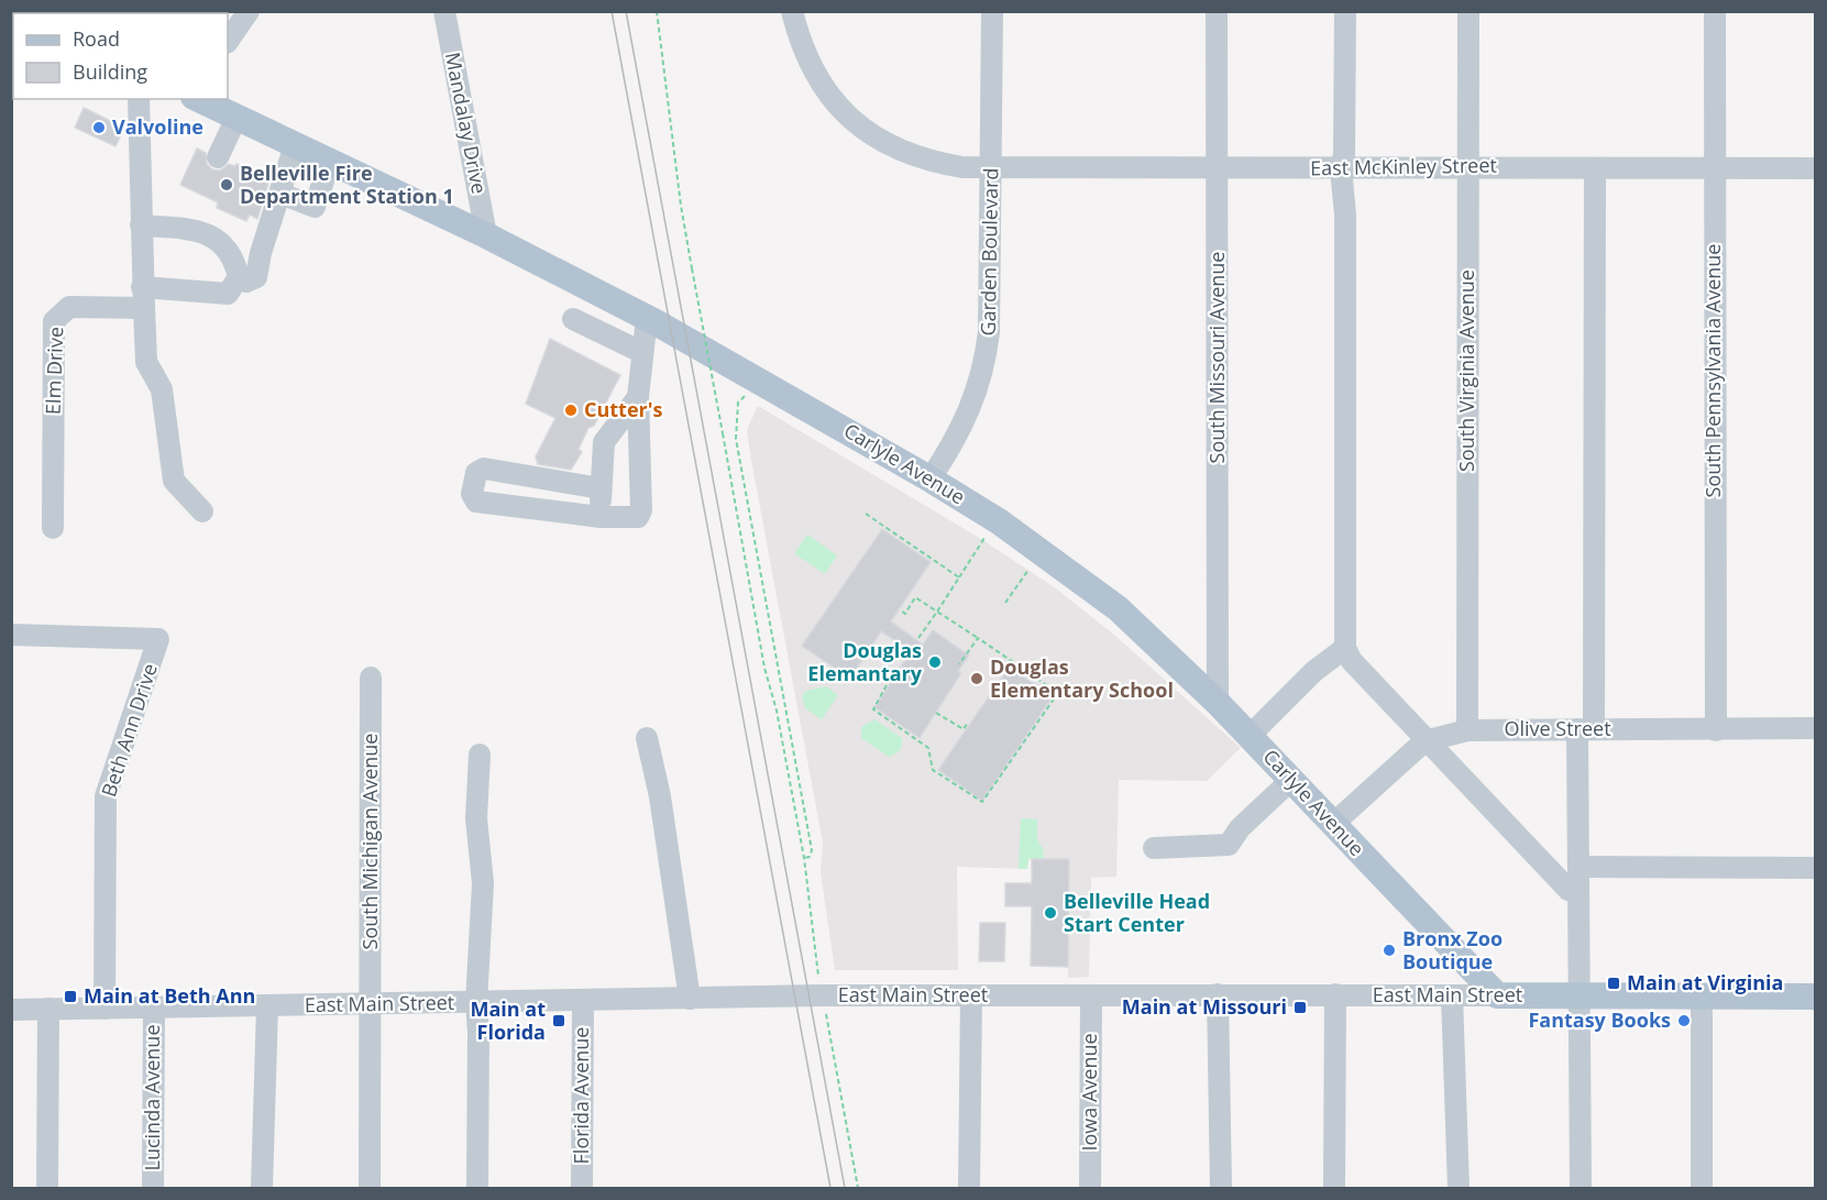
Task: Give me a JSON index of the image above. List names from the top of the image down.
{
  "streets": {
    "main road": ["Carlyle Avenue", "East Main Street"],
    "street": [
      "Mandalay Drive",
      "East McKinley Street",
      "Garden Boulevard",
      "South Missouri Avenue",
      "Elm Drive",
      "South Virginia Avenue",
      "South Pennsylvania Avenue",
      "Olive Street",
      "Beth Ann Drive",
      "South Michigan Avenue",
      "Iowa Avenue",
      "Florida Avenue",
      "Lucinda Avenue"
    ]
  },
  "crossings": [
    ["Mandalay Drive", "Carlyle Avenue"],
    ["East McKinley Street", "Garden Boulevard"],
    ["East McKinley Street", "South Missouri Avenue"],
    ["East McKinley Street", "South Virginia Avenue"],
    ["East McKinley Street", "South Pennsylvania Avenue"],
    ["Garden Boulevard", "Carlyle Avenue"],
    ["South Missouri Avenue", "Carlyle Avenue"],
    ["South Virginia Avenue", "Olive Street"],
    ["South Pennsylvania Avenue", "Olive Street"],
    ["Carlyle Avenue", "Olive Street"],
    ["Carlyle Avenue", "East Main Street"],
    ["Beth Ann Drive", "East Main Street"],
    ["South Michigan Avenue", "East Main Street"],
    ["East Main Street", "Iowa Avenue"],
    ["East Main Street", "Florida Avenue"],
    ["East Main Street", "Lucinda Avenue"]
  ],
  "places": {
    "other": [
      "Valvoline",
      "Belleville Fire Department Station 1",
      "Cutter's",
      "Douglas Elemantary",
      "Douglas Elementary School",
      "Belleville Head Start Center",
      "Bronx Zoo Boutique",
      "Fantasy Books"
    ],
    "transit": [
      "Main at Virginia",
      "Main at Beth Ann",
      "Main at Missouri",
      "Main at Florida"
    ]
  },
  "legend": ["Road", "Building"]
}
